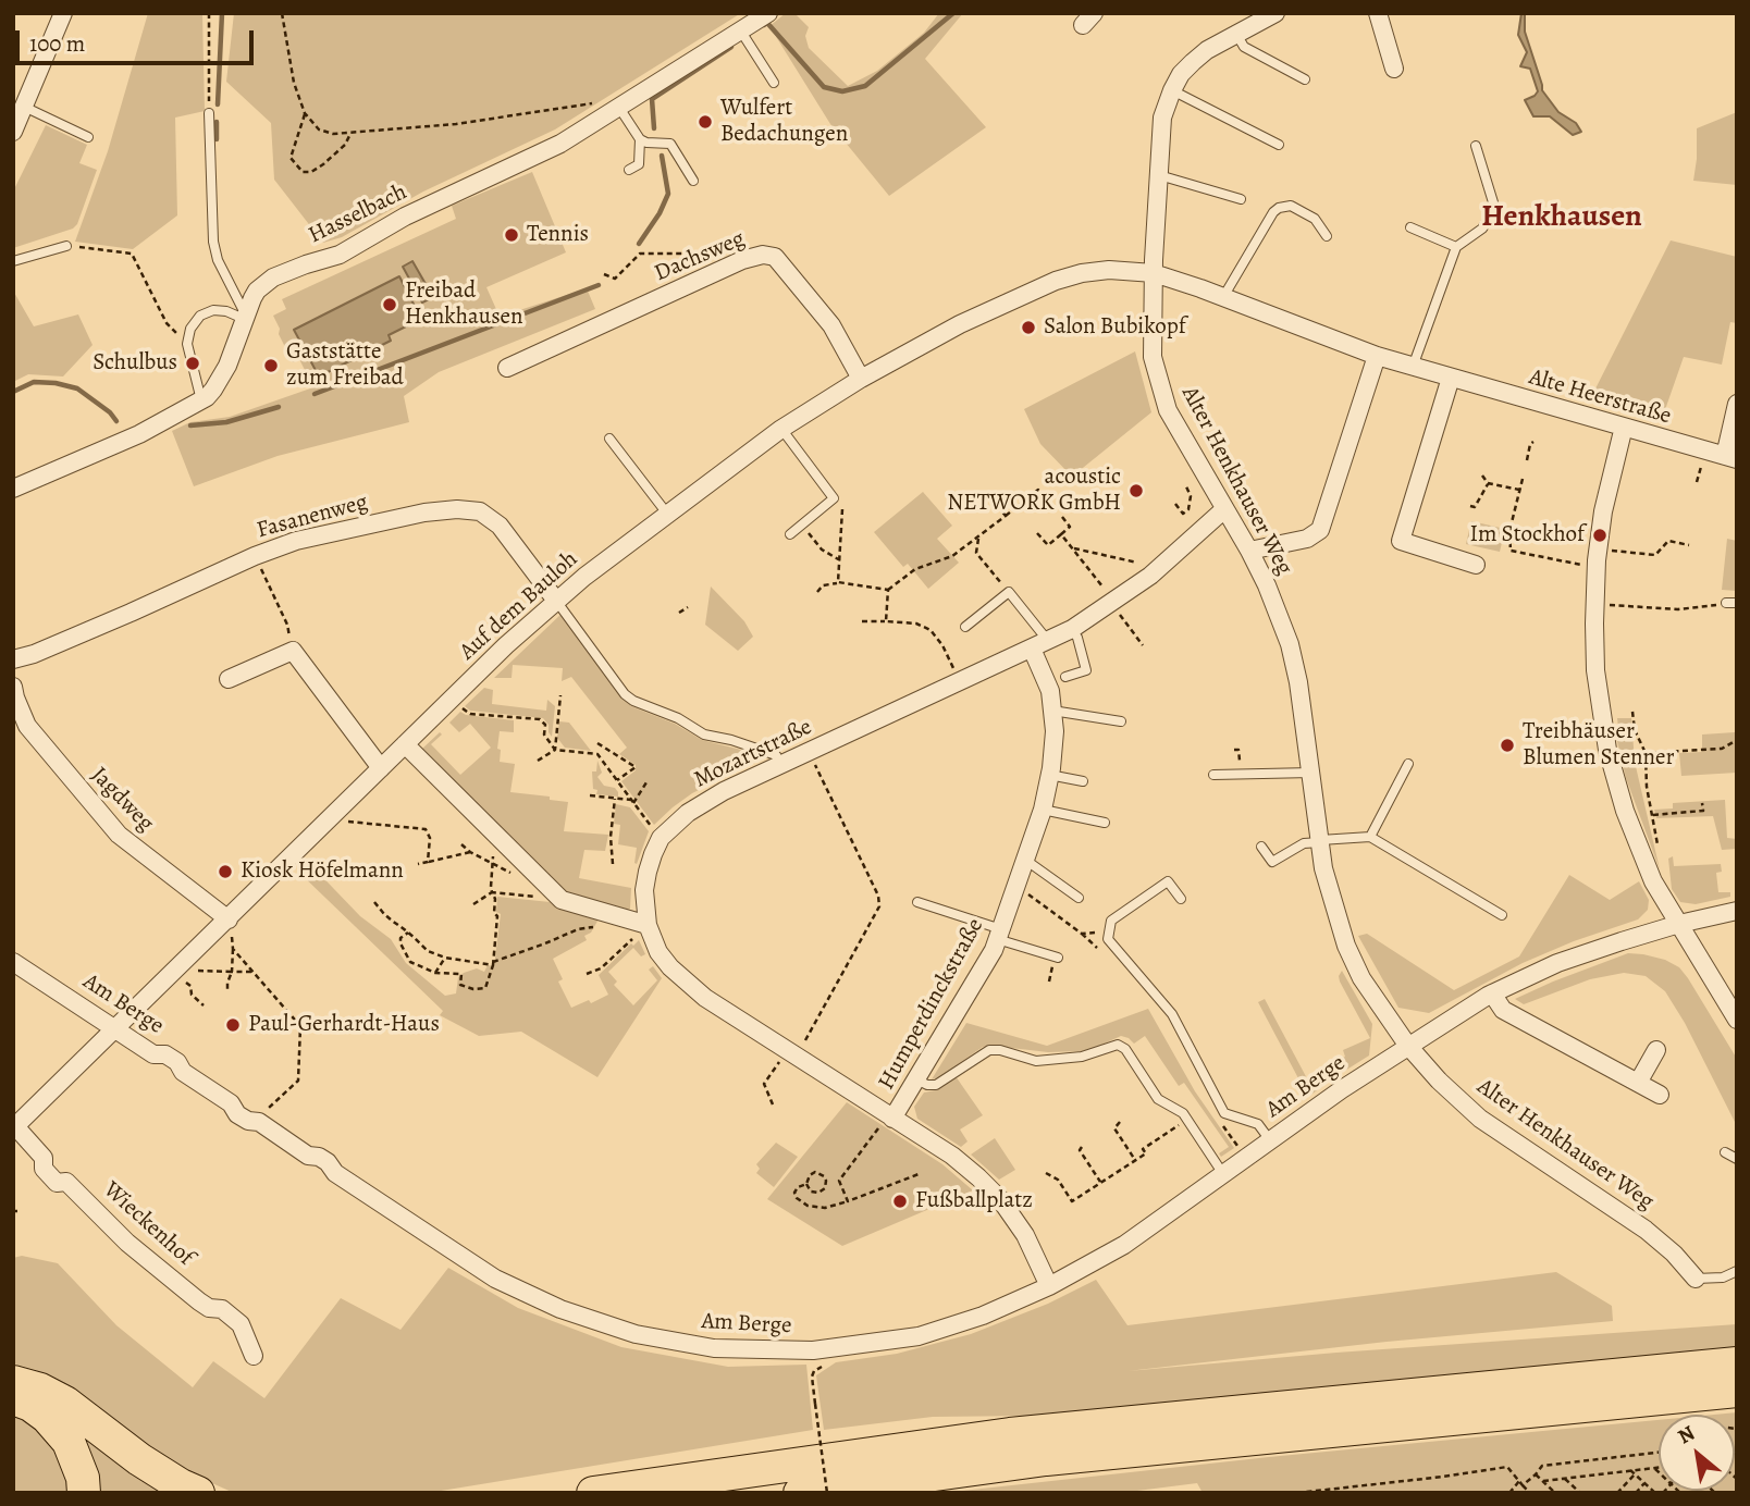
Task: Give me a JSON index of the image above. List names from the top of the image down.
{
  "streets": {
    "street": [
      "Hasselbach",
      "Dachsweg",
      "Alte Heerstraße",
      "Alter Henkhauser Weg",
      "Fasanenweg",
      "Auf dem Bauloh",
      "Mozartstraße",
      "Jagdweg",
      "Am Berge",
      "Humperdinckstraße",
      "Wieckenhof"
    ]
  },
  "crossings": [
    ["Dachsweg", "Auf dem Bauloh"],
    ["Alte Heerstraße", "Alter Henkhauser Weg"],
    ["Alte Heerstraße", "Auf dem Bauloh"],
    ["Alter Henkhauser Weg", "Auf dem Bauloh"],
    ["Alter Henkhauser Weg", "Mozartstraße"],
    ["Alter Henkhauser Weg", "Am Berge"],
    ["Fasanenweg", "Auf dem Bauloh"],
    ["Auf dem Bauloh", "Jagdweg"],
    ["Auf dem Bauloh", "Am Berge"],
    ["Auf dem Bauloh", "Wieckenhof"],
    ["Mozartstraße", "Humperdinckstraße"]
  ],
  "districts": ["Henkhausen"],
  "places": [
    "Wulfert Bedachungen",
    "Tennis",
    "Freibad Henkhausen",
    "Salon Bubikopf",
    "Schulbus",
    "Gaststätte zum Freibad",
    "acoustic NETWORK GmbH",
    "Im Stockhof",
    "Treibhäuser Blumen Stenner",
    "Kiosk Höfelmann",
    "Paul-Gerhardt-Haus",
    "Fußballplatz"
  ],
  "scale_bar": "100 m",
  "north": "top left"
}
